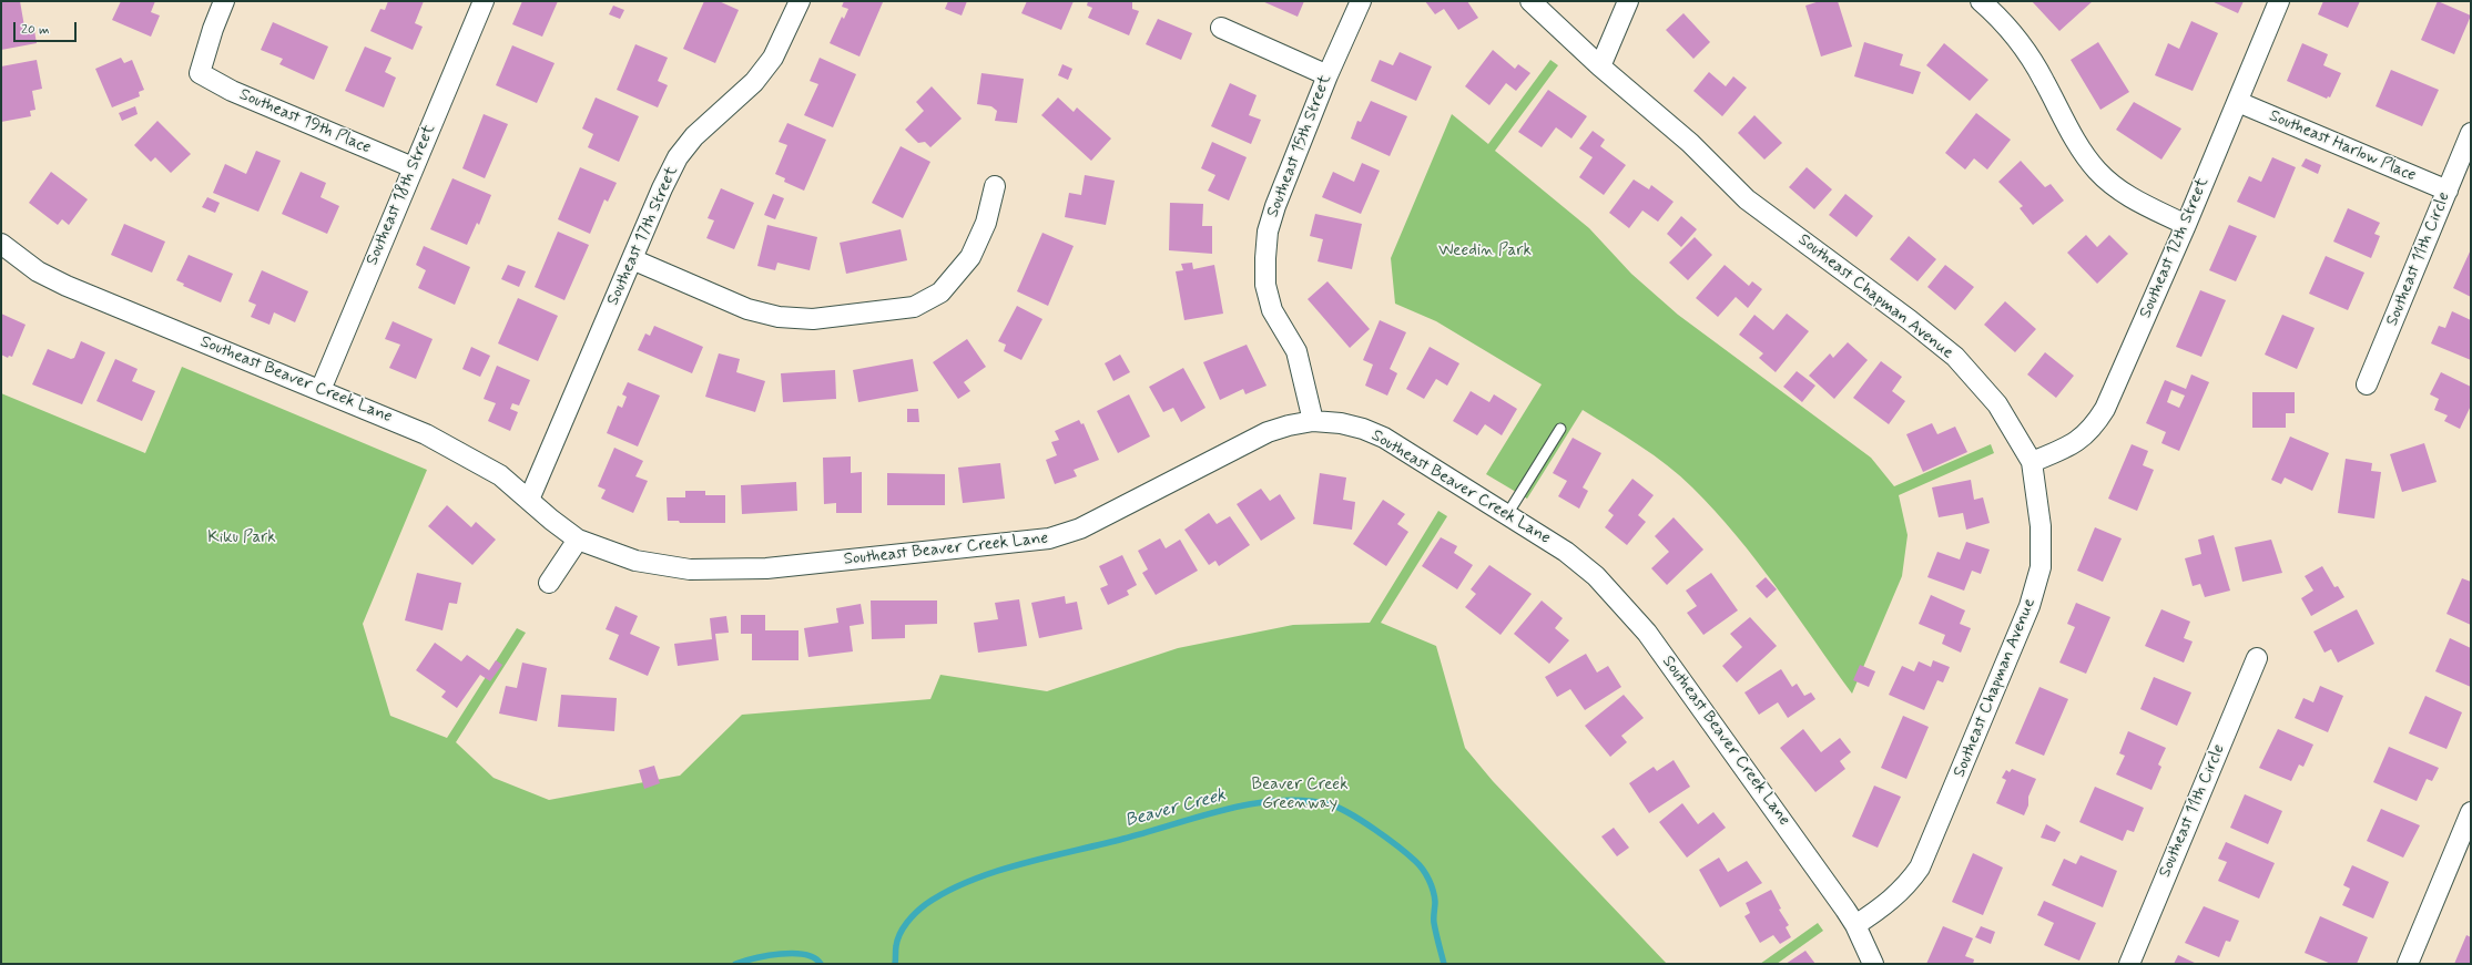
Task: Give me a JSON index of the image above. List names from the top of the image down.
{
  "streets": {
    "street": [
      "Southeast 19th Place",
      "Southeast 15th Street",
      "Southeast Harlow Place",
      "Southeast 18th Street",
      "Southeast 17th Street",
      "Southeast 12th Street",
      "Southeast 11th Circle",
      "Southeast Chapman Avenue",
      "Southeast Beaver Creek Lane"
    ]
  },
  "crossings": [
    ["Southeast 19th Place", "Southeast 18th Street"],
    ["Southeast 15th Street", "Southeast Beaver Creek Lane"],
    ["Southeast Harlow Place", "Southeast 12th Street"],
    ["Southeast Harlow Place", "Southeast 11th Circle"],
    ["Southeast 18th Street", "Southeast Beaver Creek Lane"],
    ["Southeast 17th Street", "Southeast Beaver Creek Lane"],
    ["Southeast 12th Street", "Southeast Chapman Avenue"],
    ["Southeast Chapman Avenue", "Southeast Beaver Creek Lane"]
  ],
  "water": ["Beaver Creek"],
  "parks": ["Weedin Park", "Kiku Park", "Beaver Creek Greenway"],
  "scale_bar": "20 m"
}
